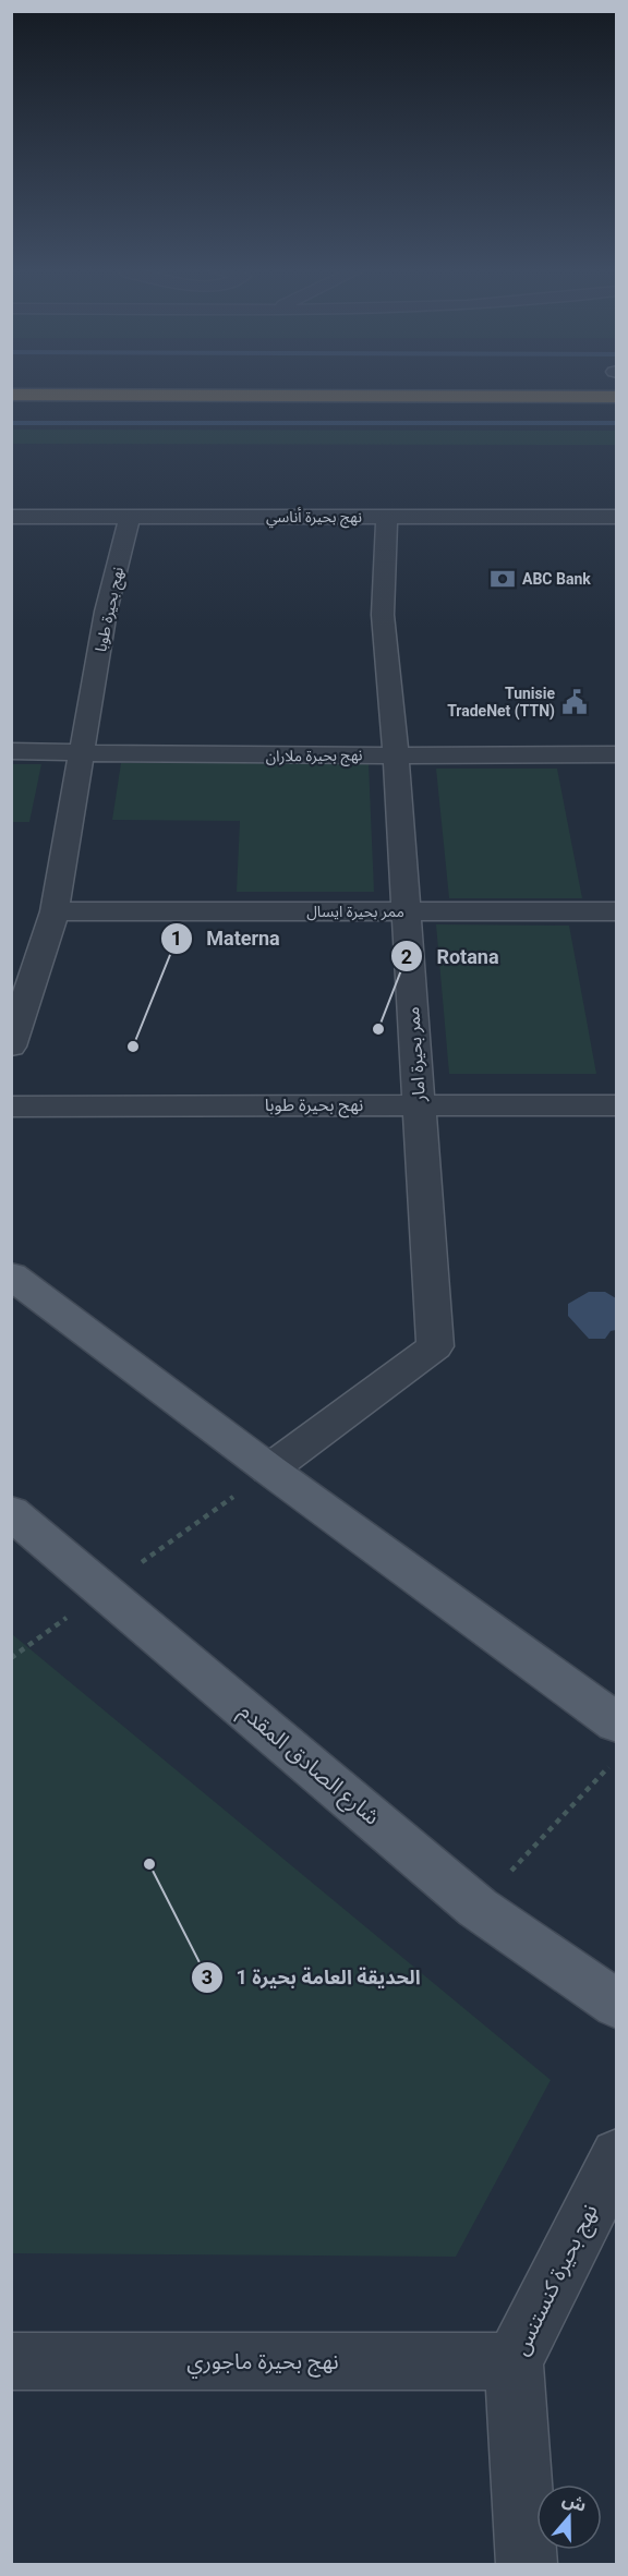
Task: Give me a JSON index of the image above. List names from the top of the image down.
{
  "streets": {
    "main road": ["شارع الصادق المقدم"],
    "street": [
      "نهج بحيرة أناسي",
      "نهج بحيرة طوبا",
      "نهج بحيرة ملاران",
      "ممر بحيرة ايسال",
      "ممر بحيرة امار",
      "نهج بحيرة كنستنس",
      "نهج بحيرة ماجوري"
    ]
  },
  "crossings": [
    ["نهج بحيرة أناسي", "نهج بحيرة طوبا"],
    ["نهج بحيرة أناسي", "ممر بحيرة امار"],
    ["نهج بحيرة طوبا", "نهج بحيرة ملاران"],
    ["نهج بحيرة طوبا", "ممر بحيرة ايسال"],
    ["نهج بحيرة طوبا", "ممر بحيرة امار"],
    ["نهج بحيرة ملاران", "ممر بحيرة امار"],
    ["ممر بحيرة ايسال", "ممر بحيرة امار"],
    ["نهج بحيرة كنستنس", "نهج بحيرة ماجوري"]
  ],
  "places": {
    "bank": ["ABC Bank"],
    "public building": ["Tunisie TradeNet (TTN)"],
    "other": ["Rotana", "Materna", "الحديقة العامة بحيرة 1"]
  },
  "north": "top"
}
